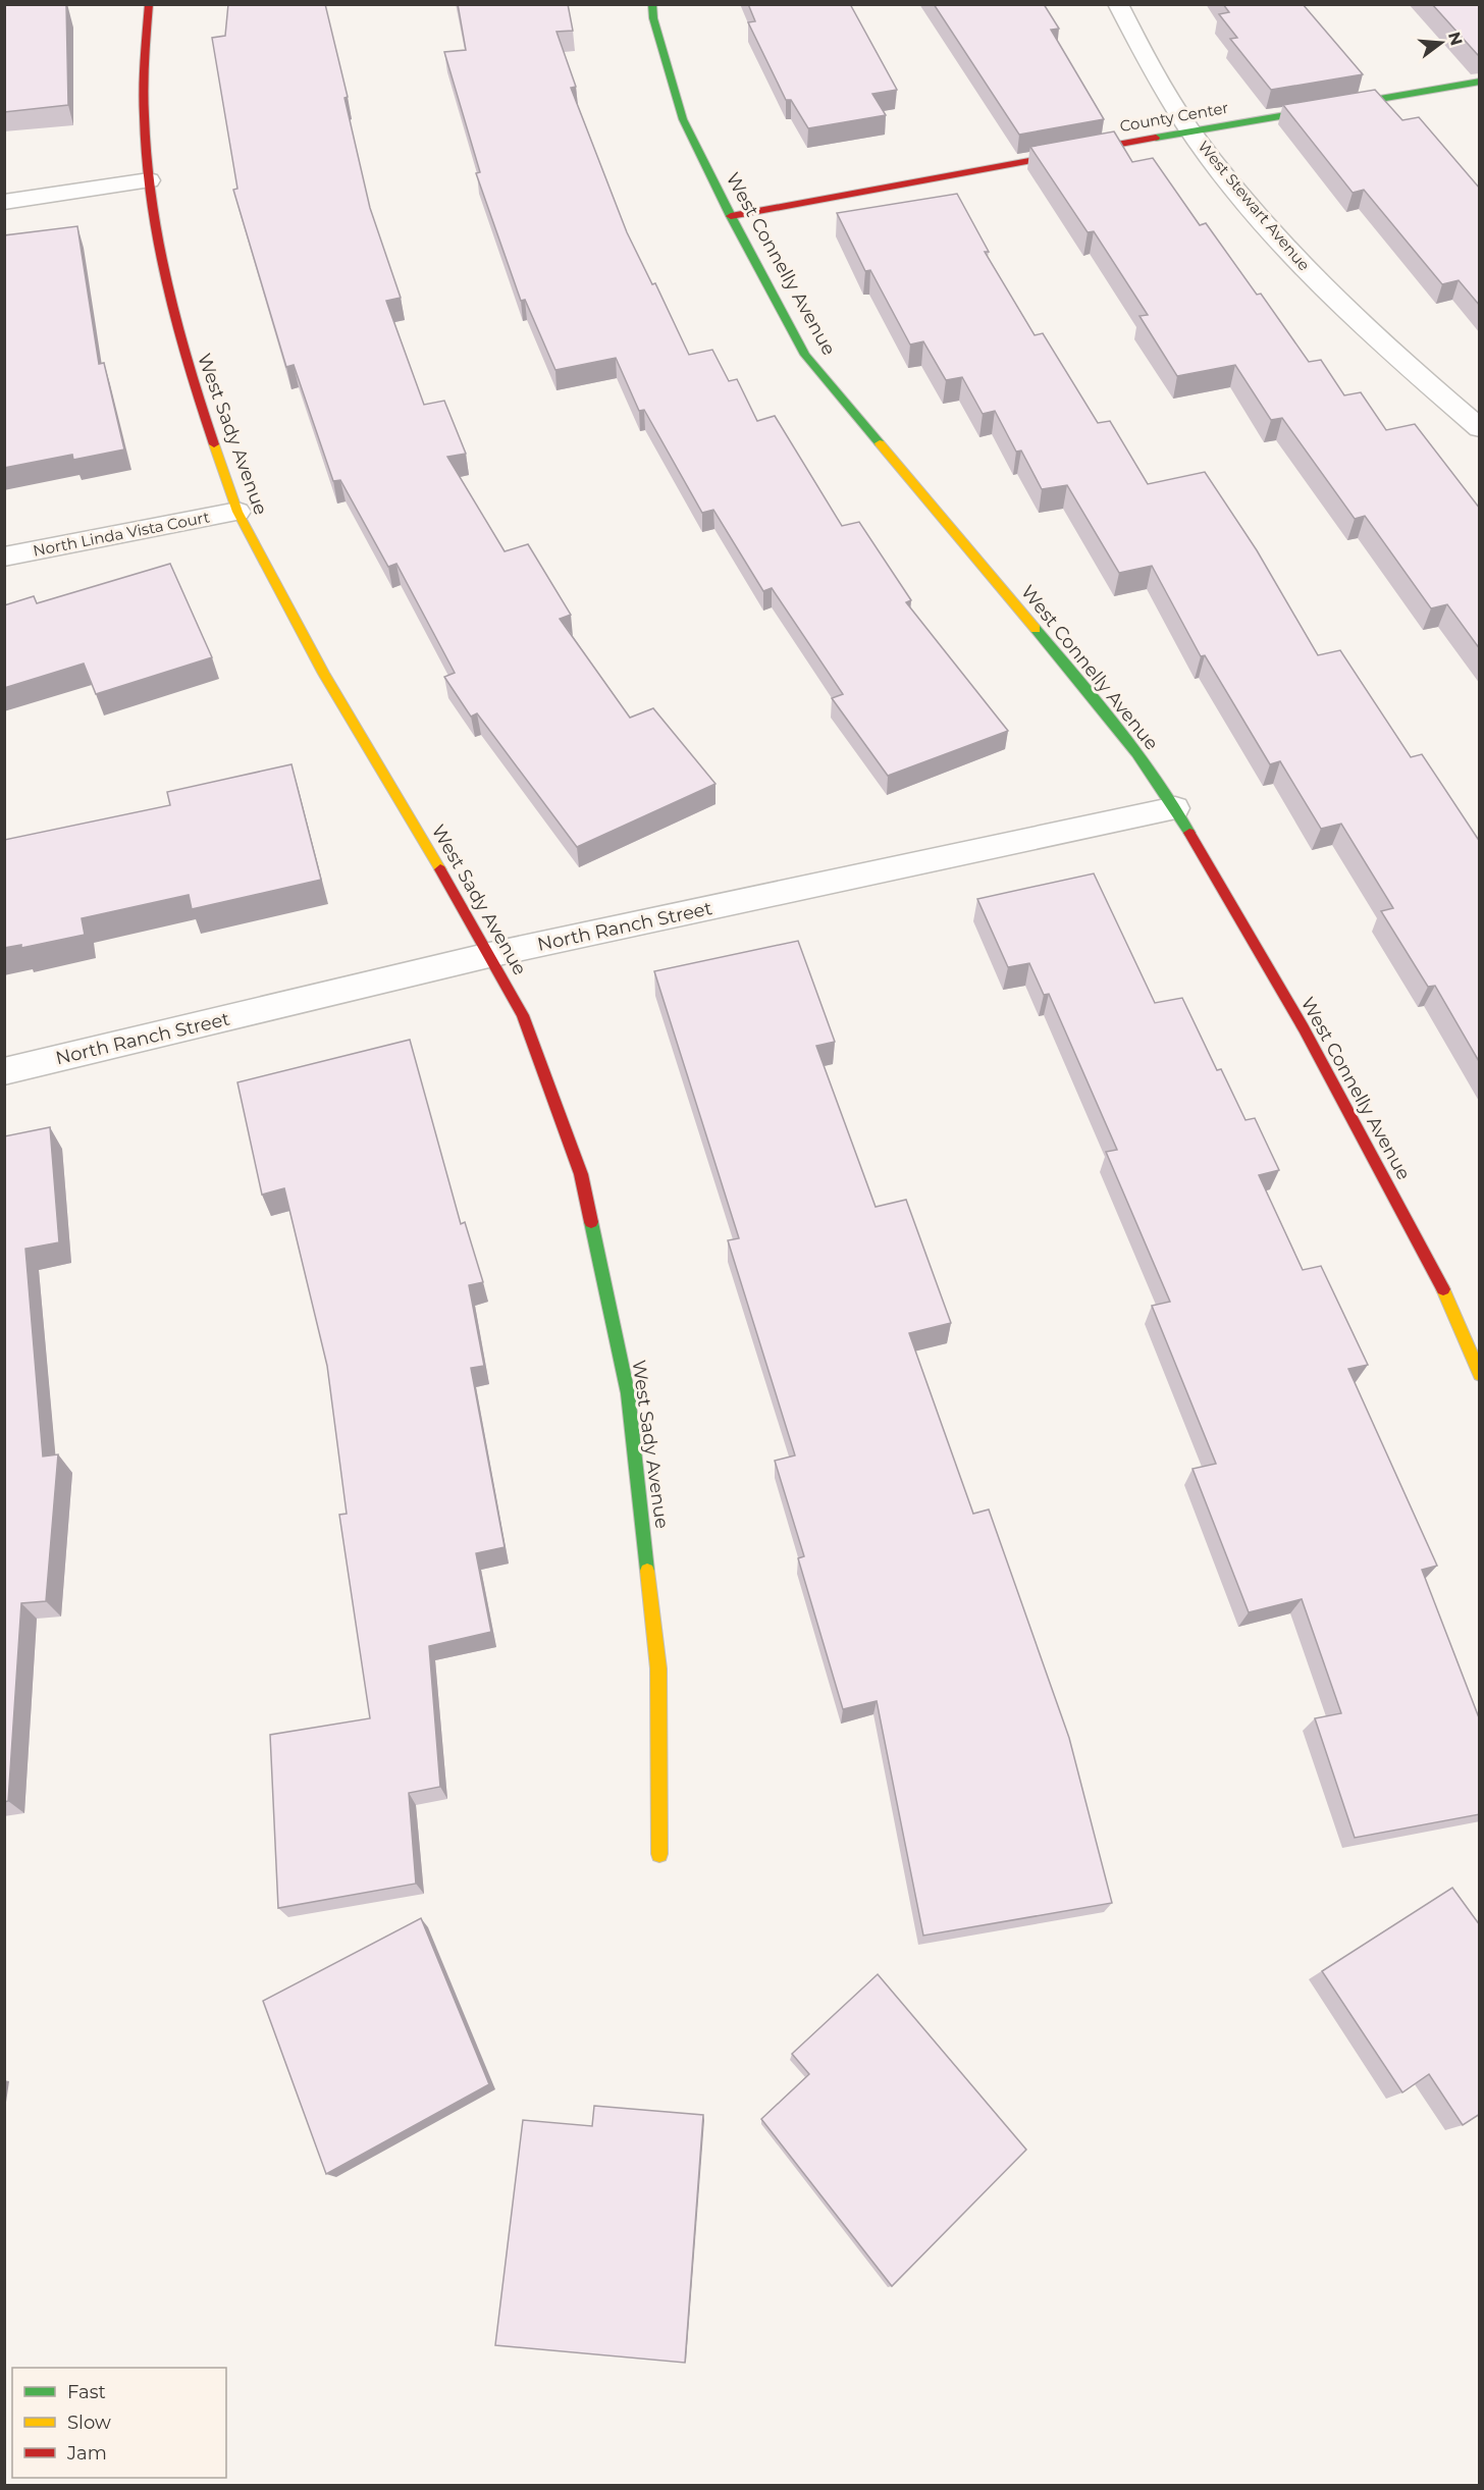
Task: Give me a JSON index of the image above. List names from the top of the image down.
{
  "streets": {
    "street": [
      "County Center",
      "West Stewart Avenue",
      "West Connelly Avenue",
      "West Sady Avenue",
      "North Linda Vista Court",
      "North Ranch Street"
    ]
  },
  "crossings": [
    ["County Center", "West Stewart Avenue"],
    ["County Center", "West Connelly Avenue"],
    ["West Connelly Avenue", "North Ranch Street"],
    ["West Sady Avenue", "North Linda Vista Court"],
    ["West Sady Avenue", "North Ranch Street"]
  ],
  "legend": ["Fast", "Slow", "Jam"],
  "north": "right"
}
